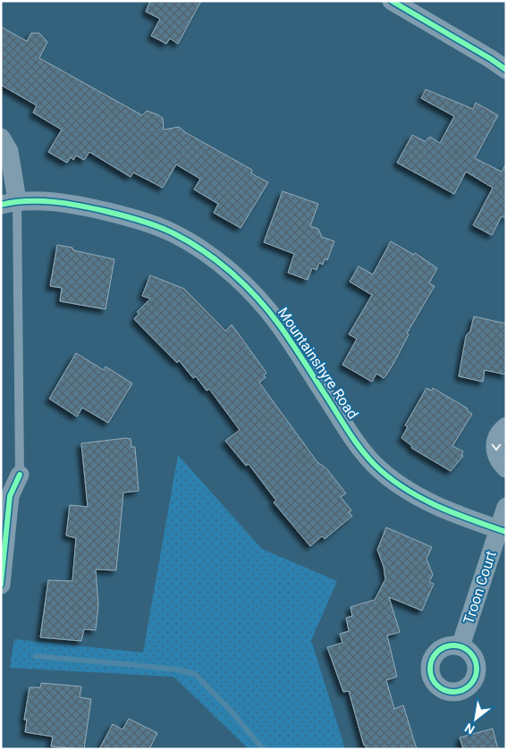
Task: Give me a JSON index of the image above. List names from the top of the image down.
{
  "streets": {
    "street": ["Mountainshyre Road", "Troon Court"]
  },
  "crossings": [
    ["Mountainshyre Road", "Troon Court"]
  ],
  "north": "bottom left"
}
